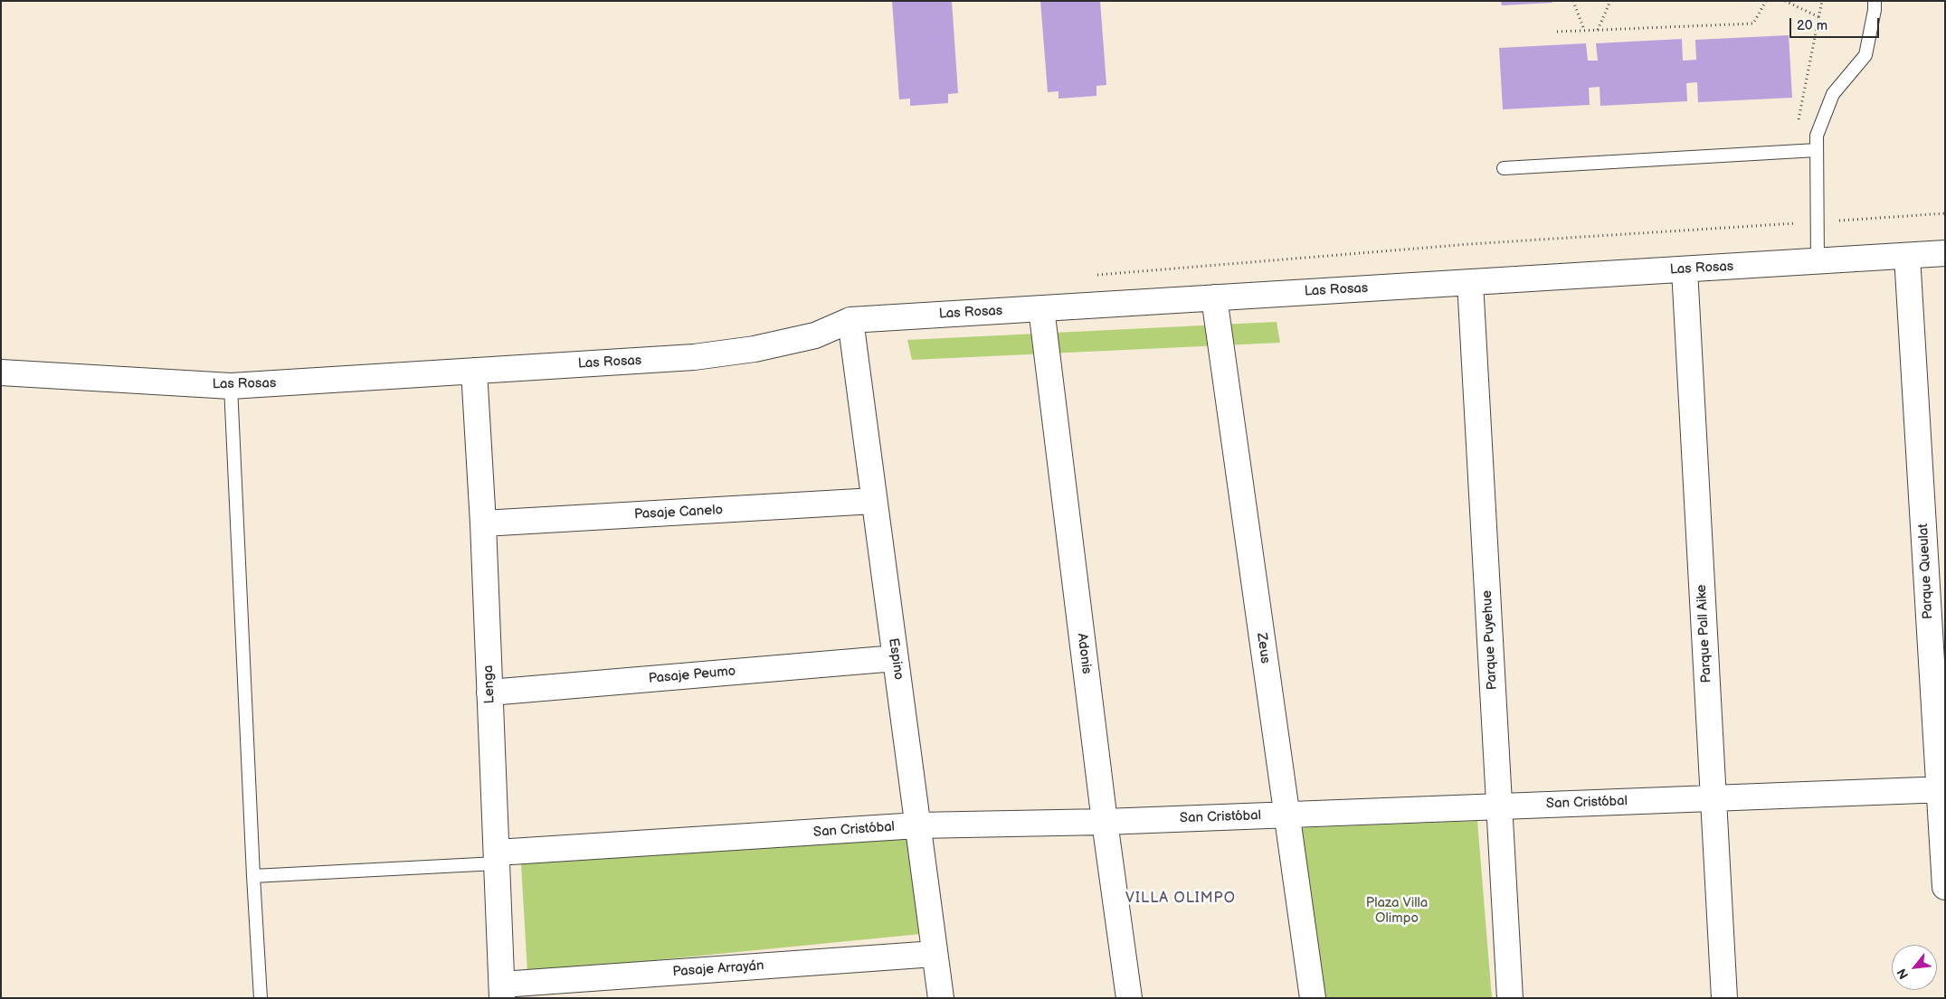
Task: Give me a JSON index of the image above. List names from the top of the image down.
{
  "streets": {
    "street": [
      "Las Rosas",
      "Pasaje Canelo",
      "Parque Queulat",
      "Parque Pall Aike",
      "Parque Puyehue",
      "Zeus",
      "Adonis",
      "Espino",
      "Pasaje Peumo",
      "Lenga",
      "San Cristóbal",
      "Pasaje Arrayán"
    ]
  },
  "crossings": [
    ["Las Rosas", "Parque Queulat"],
    ["Las Rosas", "Parque Pall Aike"],
    ["Las Rosas", "Parque Puyehue"],
    ["Las Rosas", "Zeus"],
    ["Las Rosas", "Adonis"],
    ["Las Rosas", "Espino"],
    ["Las Rosas", "Lenga"],
    ["Pasaje Canelo", "Espino"],
    ["Pasaje Canelo", "Lenga"],
    ["Parque Queulat", "San Cristóbal"],
    ["Parque Pall Aike", "San Cristóbal"],
    ["Parque Puyehue", "San Cristóbal"],
    ["Zeus", "San Cristóbal"],
    ["Adonis", "San Cristóbal"],
    ["Espino", "Pasaje Peumo"],
    ["Espino", "San Cristóbal"],
    ["Espino", "Pasaje Arrayán"],
    ["Pasaje Peumo", "Lenga"],
    ["Lenga", "San Cristóbal"],
    ["Lenga", "Pasaje Arrayán"]
  ],
  "districts": ["VILLA OLIMPO"],
  "parks": ["Plaza Villa Olimpo"],
  "scale_bar": "20 m",
  "north": "bottom left"
}
